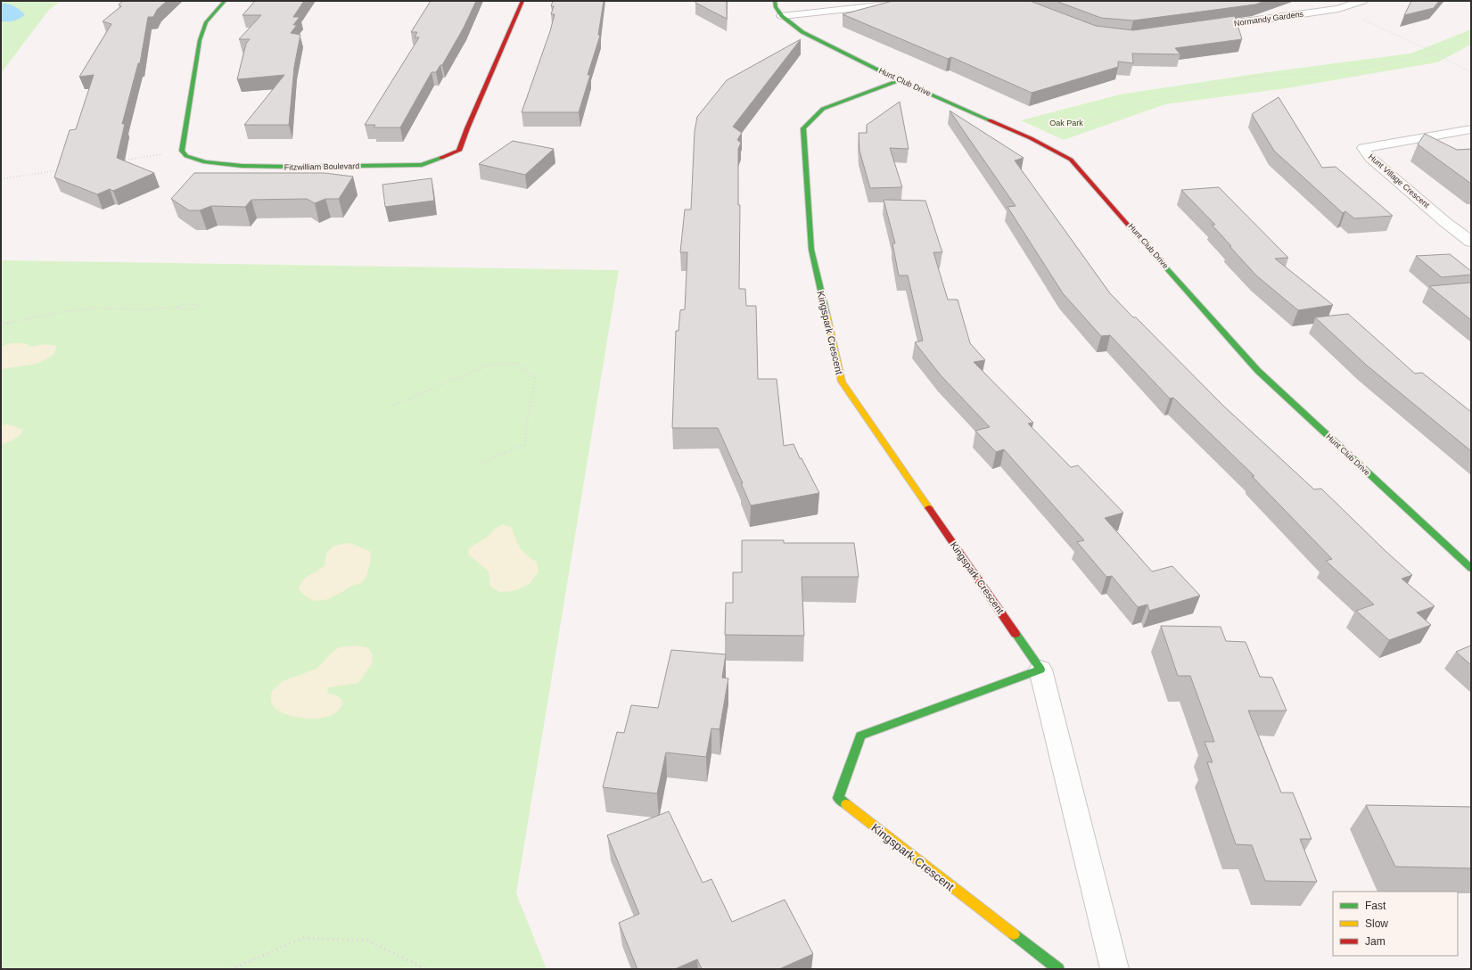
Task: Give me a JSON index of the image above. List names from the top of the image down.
{
  "streets": {
    "street": [
      "Normandy Gardens",
      "Hunt Club Drive",
      "Fitzwilliam Boulevard",
      "Hunt Village Crescent",
      "Kingspark Crescent"
    ]
  },
  "crossings": [
    ["Hunt Club Drive", "Kingspark Crescent"]
  ],
  "parks": ["Oak Park"],
  "legend": ["Fast", "Slow", "Jam"]
}
